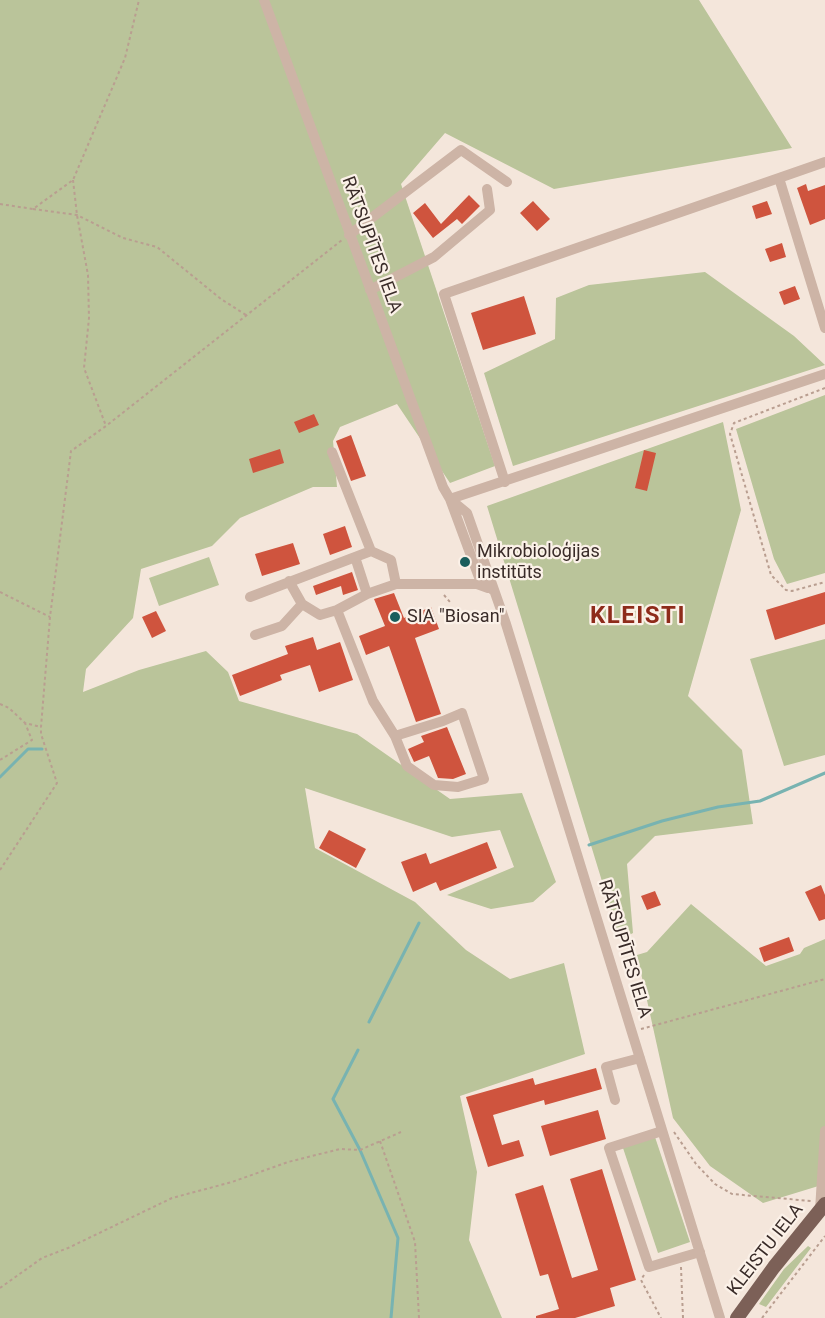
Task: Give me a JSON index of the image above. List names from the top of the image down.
{
  "streets": {
    "main road": ["KLEISTU IELA"],
    "street": ["RĀTSUPĪTES IELA"]
  },
  "districts": ["KLEISTI"],
  "places": ["Mikrobioloģijas institūts", "SIA \"Biosan\""]
}
